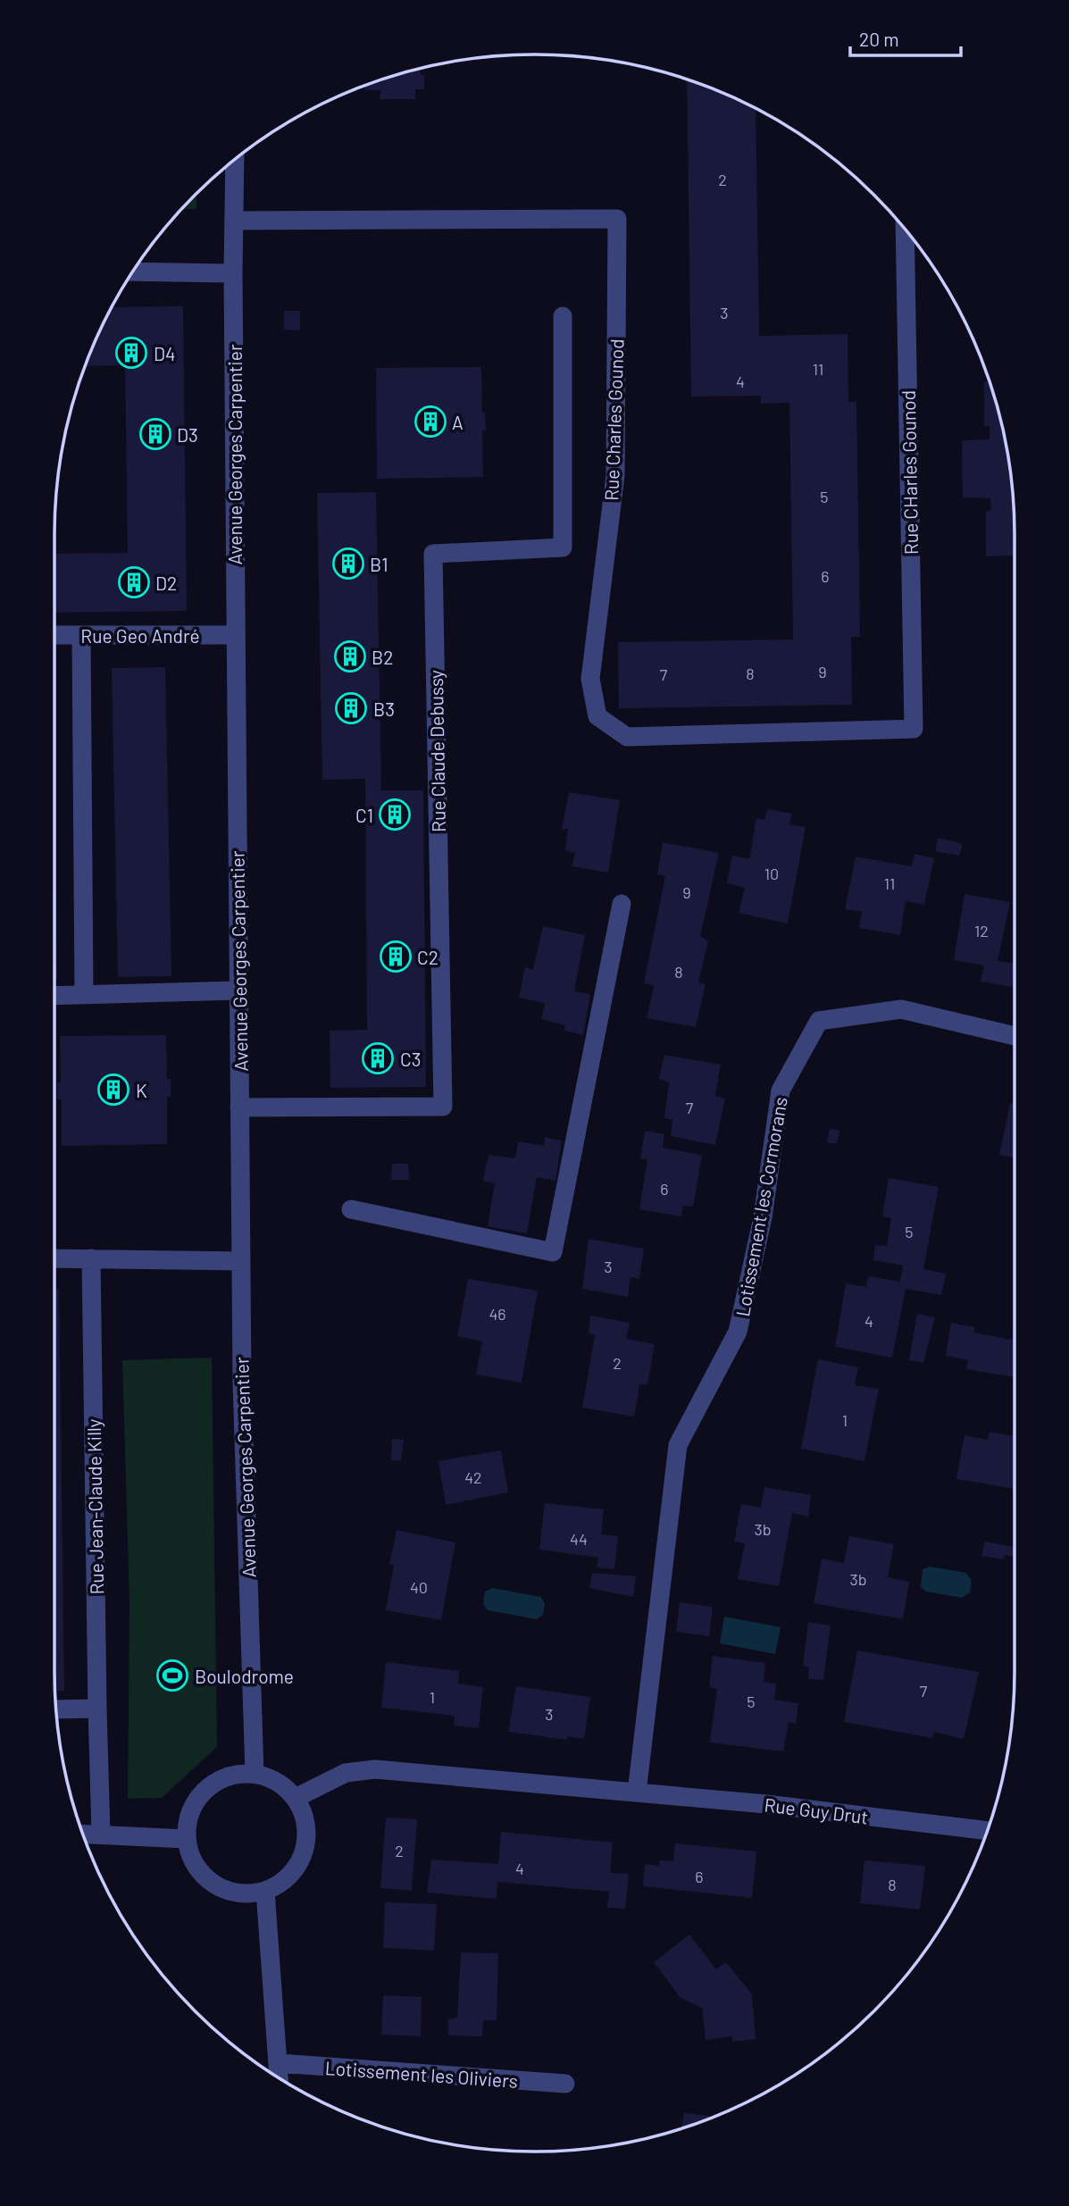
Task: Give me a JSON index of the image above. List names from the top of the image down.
{
  "streets": {
    "street": [
      "Rue Charles Gounod",
      "Avenue Georges Carpentier",
      "Rue CHarles Gounod",
      "Rue Geo André",
      "Rue Claude Debussy",
      "Lotissement les Cormorans",
      "Rue Jean-Claude Killy",
      "Rue Guy Drut",
      "Lotissement les Oliviers"
    ]
  },
  "crossings": [
    ["Rue Charles Gounod", "Avenue Georges Carpentier"],
    ["Rue Charles Gounod", "Rue CHarles Gounod"],
    ["Avenue Georges Carpentier", "Rue Geo André"],
    ["Avenue Georges Carpentier", "Rue Claude Debussy"],
    ["Avenue Georges Carpentier", "Rue Guy Drut"],
    ["Lotissement les Cormorans", "Rue Guy Drut"]
  ],
  "places": {
    "building": [
      "D4",
      "A",
      "D3",
      "B1",
      "D2",
      "B2",
      "B3",
      "C1",
      "C2",
      "C3",
      "K"
    ],
    "sports": ["Boulodrome"]
  },
  "house_numbers": [
    "2",
    "3",
    "11",
    "4",
    "5",
    "6",
    "9",
    "8",
    "7",
    "10",
    "11",
    "9",
    "12",
    "8",
    "7",
    "6",
    "5",
    "3",
    "46",
    "4",
    "2",
    "1",
    "42",
    "3b",
    "44",
    "3b",
    "40",
    "7",
    "1",
    "5",
    "3",
    "2",
    "4",
    "6",
    "8"
  ],
  "scale_bar": "20 m"
}
